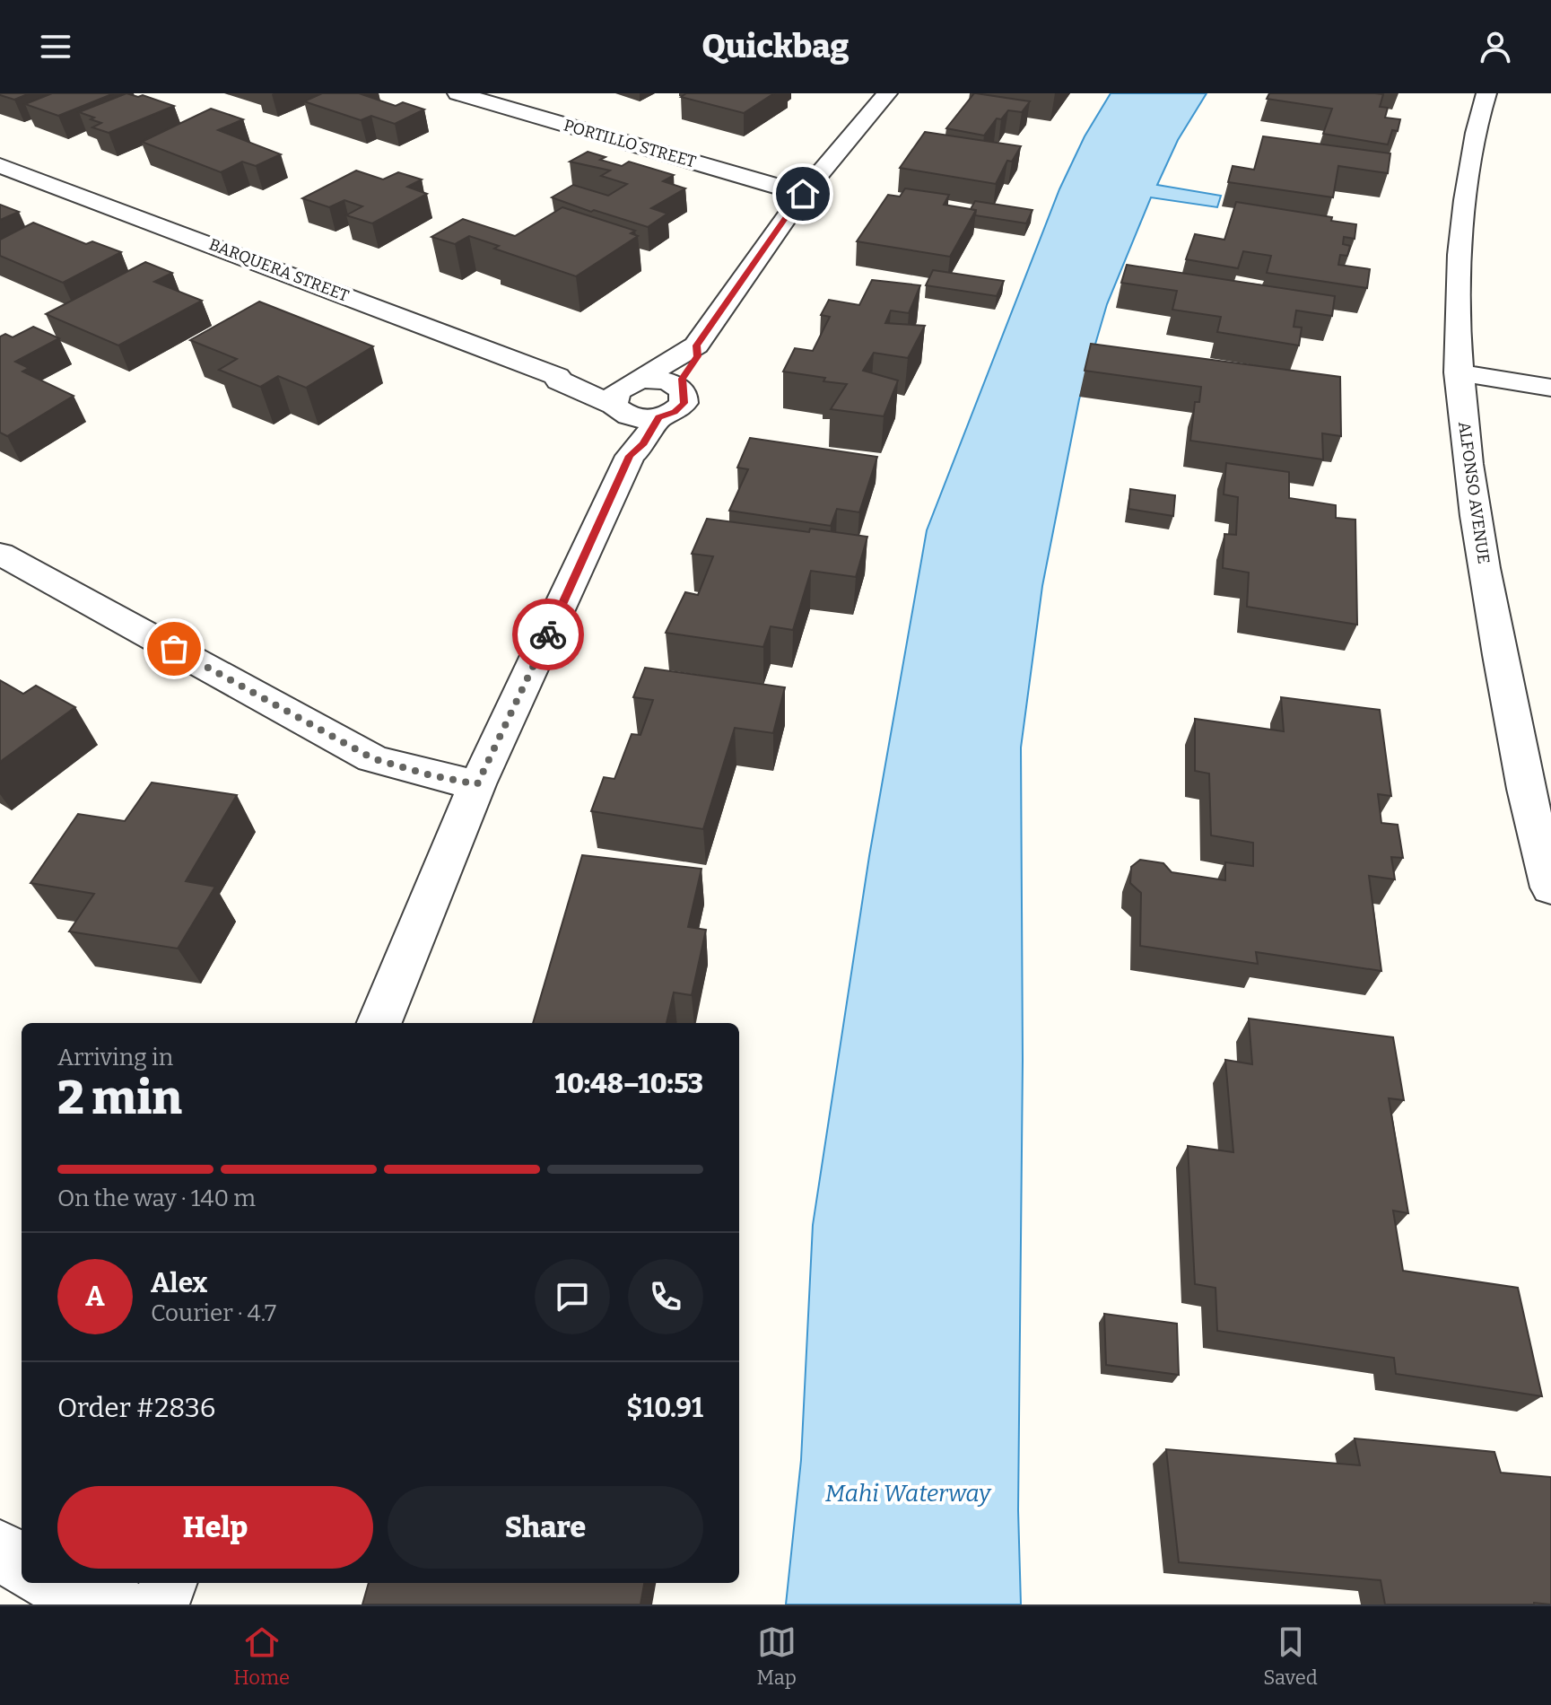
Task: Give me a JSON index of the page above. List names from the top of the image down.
{
  "streets": {
    "street": ["PORTILLO STREET", "BARQUERA STREET", "ALFONSO AVENUE"]
  },
  "water": ["Mahi Waterway"],
  "page": {
    "header": "Quickbag",
    "heading": ["2 min", "Arriving in", "10:48–10:53"],
    "panel": [
      "Alex",
      "Courier · 4.7",
      "Order #2836",
      "$10.91"
    ],
    "bar": "On the way · 140 m",
    "round": "A",
    "buttons": ["Help", "Share"],
    "tabs": ["Home", "Map", "Saved"]
  }
}
